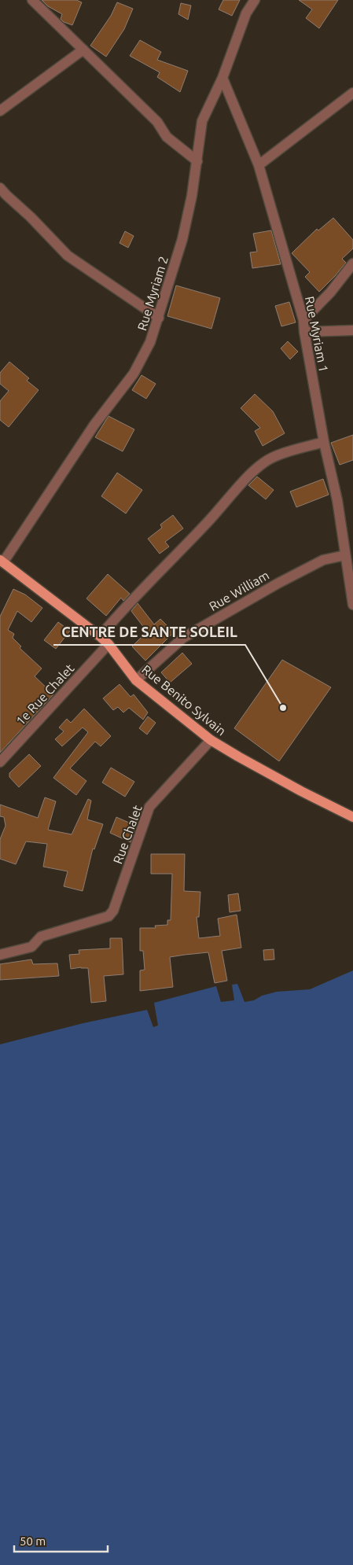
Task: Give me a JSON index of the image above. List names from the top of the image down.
{
  "streets": {
    "main road": ["Rue Benito Sylvain"],
    "street": [
      "Rue Myriam 2",
      "Rue Myriam 1",
      "Rue William",
      "1e Rue Chalet",
      "Rue Chalet"
    ]
  },
  "crossings": [
    ["Rue Myriam 2", "Rue Myriam 1"],
    ["Rue Myriam 2", "Rue Benito Sylvain"],
    ["Rue Myriam 1", "Rue William"],
    ["Rue William", "Rue Benito Sylvain"],
    ["1e Rue Chalet", "Rue Benito Sylvain"],
    ["Rue Benito Sylvain", "Rue Chalet"]
  ],
  "places": ["CENTRE DE SANTE SOLEIL"],
  "scale_bar": "50 m"
}
